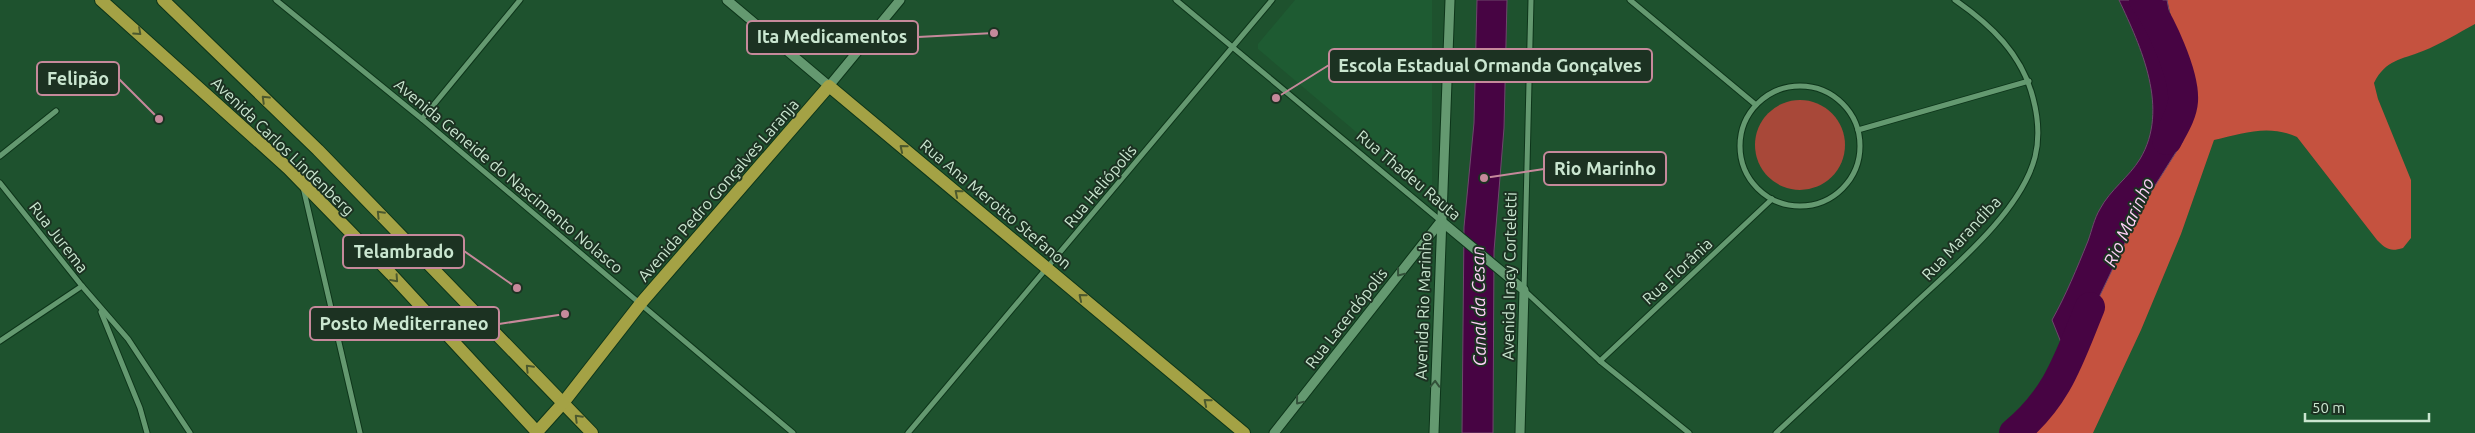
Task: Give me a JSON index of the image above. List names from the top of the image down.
{
  "streets": {
    "main road": ["Avenida Carlos Lindenberg", "Avenida Pedro Gonçalves Laranja", "Rua Ana Merotto Stefanon"],
    "street": [
      "Rua Thadeu Rauta",
      "Avenida Geneide do Nascimento Nolasco",
      "Rua Heliópolis",
      "Rua Jurema",
      "Rua Marandiba",
      "Rua Florânia",
      "Avenida Iracy Corteletti",
      "Avenida Rio Marinho",
      "Rua Lacerdópolis"
    ]
  },
  "crossings": [
    ["Avenida Carlos Lindenberg", "Avenida Pedro Gonçalves Laranja"],
    ["Rua Thadeu Rauta", "Rua Heliópolis"],
    ["Rua Thadeu Rauta", "Rua Florânia"],
    ["Rua Thadeu Rauta", "Avenida Iracy Corteletti"],
    ["Rua Thadeu Rauta", "Avenida Rio Marinho"],
    ["Rua Thadeu Rauta", "Rua Lacerdópolis"],
    ["Avenida Geneide do Nascimento Nolasco", "Avenida Pedro Gonçalves Laranja"],
    ["Rua Heliópolis", "Rua Ana Merotto Stefanon"],
    ["Avenida Pedro Gonçalves Laranja", "Rua Ana Merotto Stefanon"],
    ["Avenida Rio Marinho", "Rua Lacerdópolis"]
  ],
  "one_way": ["Rua Ana Merotto Stefanon", "Avenida Rio Marinho", "Rua Lacerdópolis"],
  "water": ["Rio Marinho", "Canal da Cesan"],
  "places": [
    "Ita Medicamentos",
    "Escola Estadual Ormanda Gonçalves",
    "Felipão",
    "Rio Marinho",
    "Telambrado",
    "Posto Mediterraneo"
  ],
  "scale_bar": "50 m"
}
